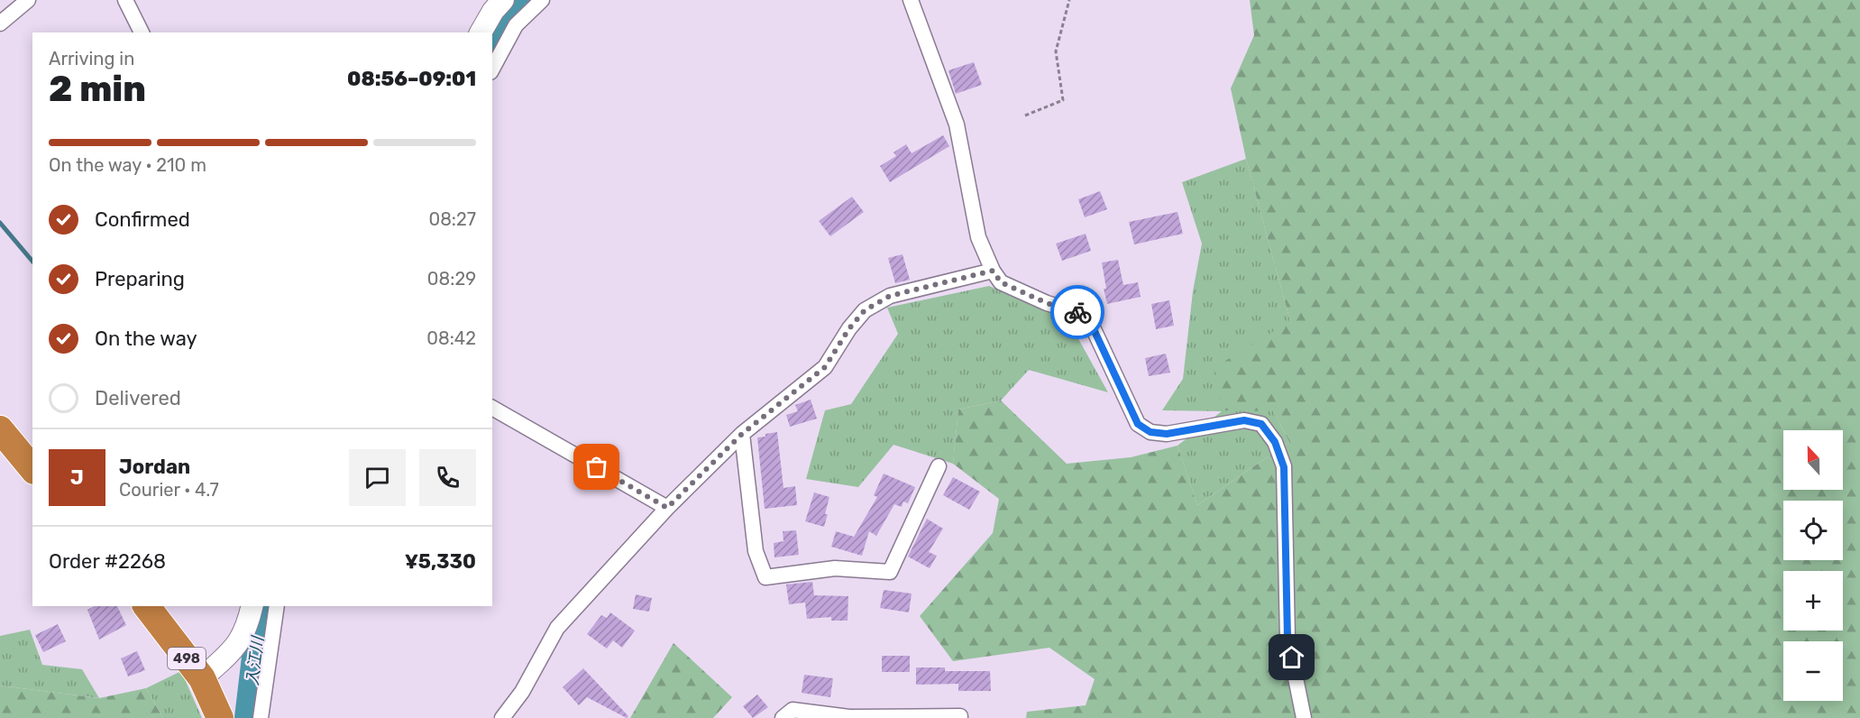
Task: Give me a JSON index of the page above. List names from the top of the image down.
{
  "streets": {
    "highway": ["498"]
  },
  "water": ["入江川"],
  "north": "top",
  "page": {
    "heading": ["2 min", "Arriving in", "08:56–09:01"],
    "panel": [
      "Jordan",
      "Courier · 4.7",
      "Order #2268",
      "¥5,330"
    ],
    "bar": "On the way · 210 m",
    "list": [
      ["Confirmed", "08:27"],
      ["Preparing", "08:29"],
      ["On the way", "08:42"],
      "Delivered"
    ],
    "map_buttons": ["+", "−"],
    "round": "J"
  }
}
